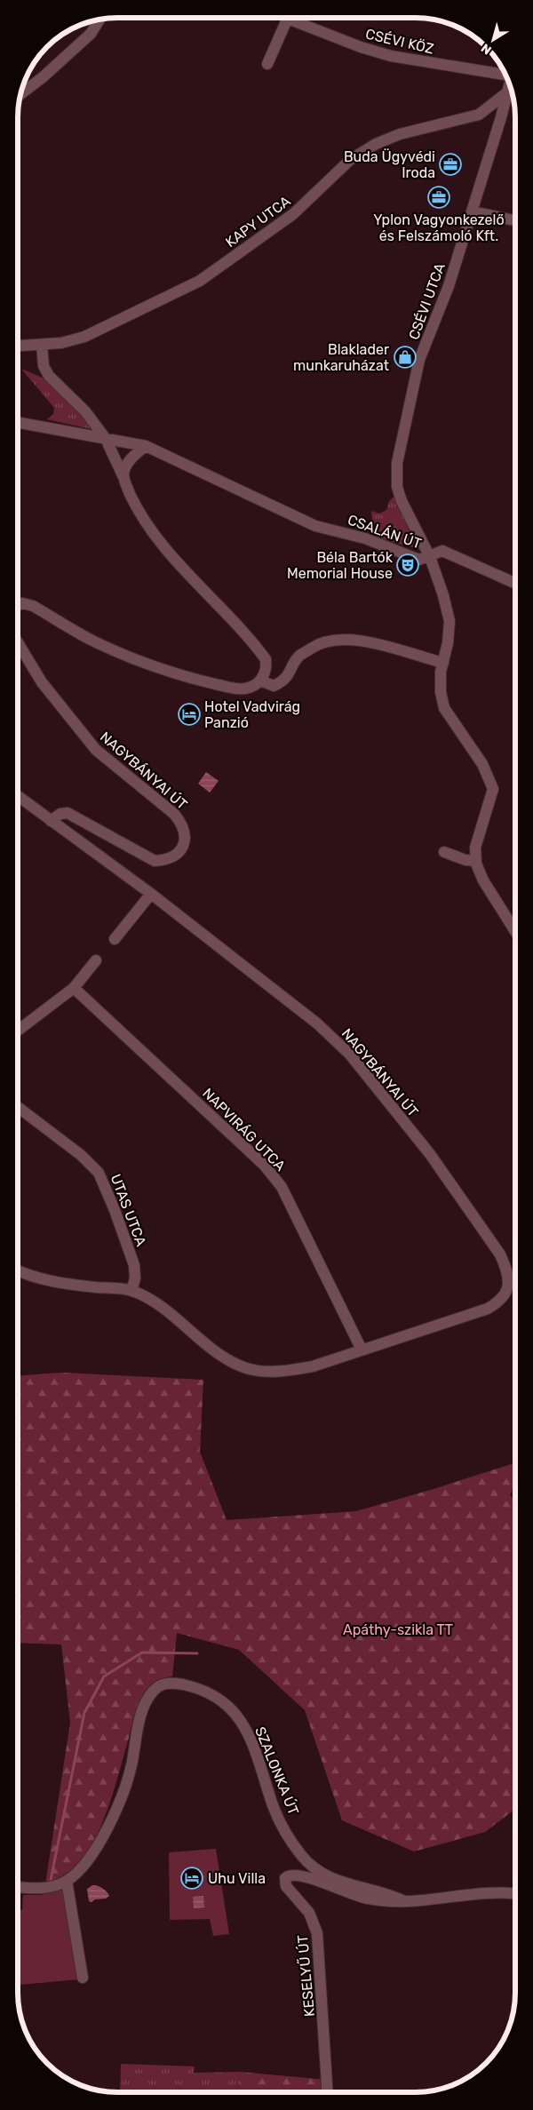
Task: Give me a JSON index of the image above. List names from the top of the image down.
{
  "streets": {
    "street": [
      "CSÉVI KÖZ",
      "KAPY UTCA",
      "CSÉVI UTCA",
      "CSALÁN ÚT",
      "NAGYBÁNYAI ÚT",
      "NAPVIRÁG UTCA",
      "UTAS UTCA",
      "SZALONKA ÚT",
      "KESELYŰ ÚT"
    ]
  },
  "crossings": [
    ["KAPY UTCA", "CSÉVI UTCA"],
    ["CSÉVI UTCA", "CSALÁN ÚT"],
    ["NAGYBÁNYAI ÚT", "NAPVIRÁG UTCA"],
    ["NAGYBÁNYAI ÚT", "UTAS UTCA"],
    ["SZALONKA ÚT", "KESELYŰ ÚT"]
  ],
  "parks": ["Apáthy-szikla TT"],
  "places": {
    "office": ["Buda Ügyvédi Iroda", "Yplon Vagyonkezelő és Felszámoló Kft."],
    "shop": ["Blaklader munkaruházat"],
    "theatre": ["Béla Bartók Memorial House"],
    "hotel": ["Hotel Vadvirág Panzió", "Uhu Villa"]
  },
  "north": "bottom left"
}
